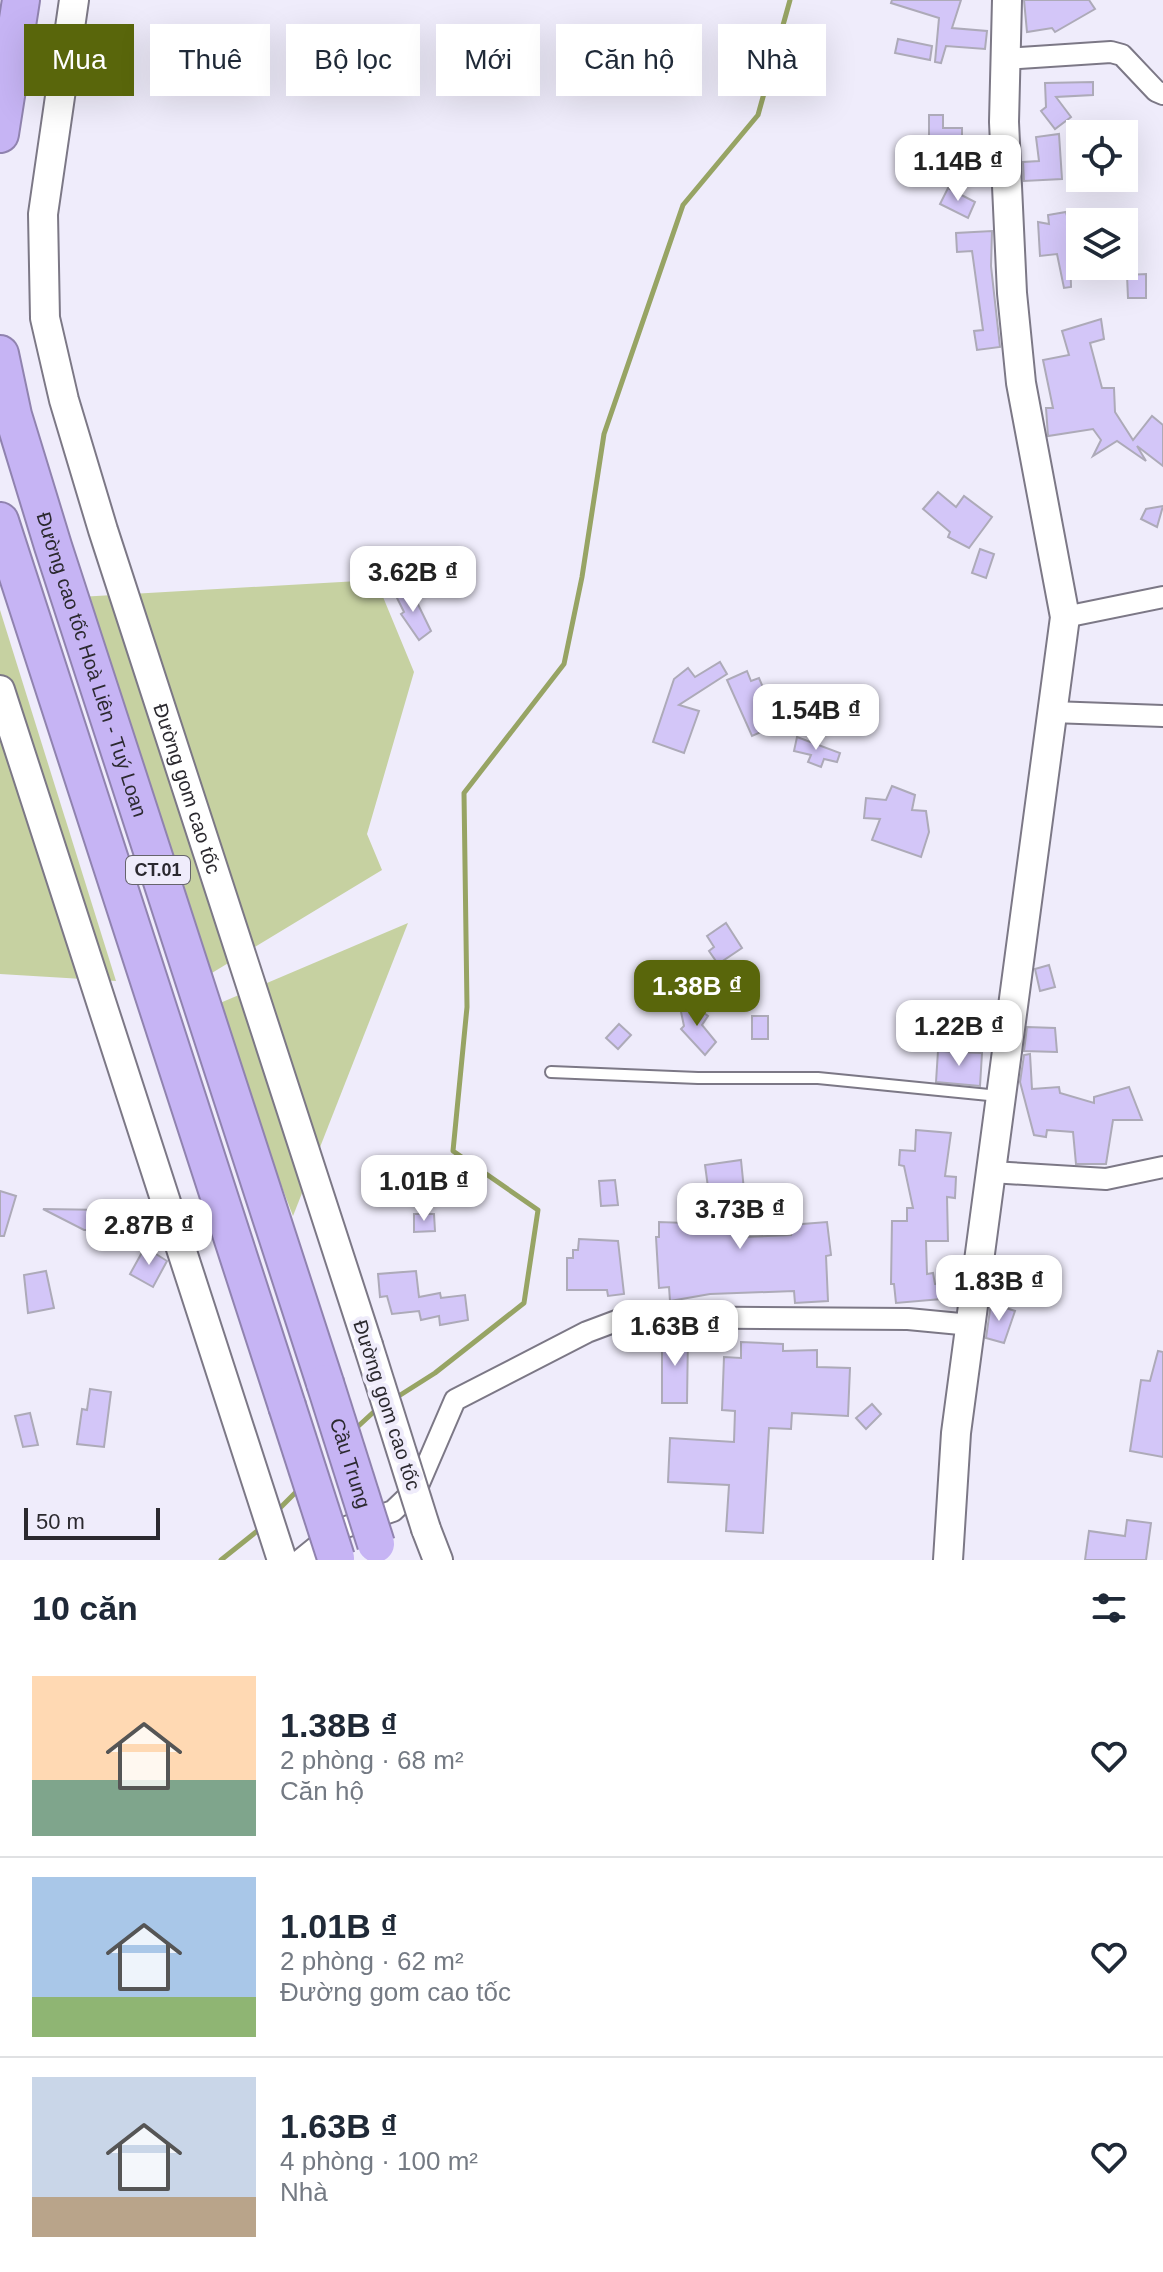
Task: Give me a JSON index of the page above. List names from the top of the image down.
{
  "streets": {
    "highway": ["Đường cao tốc Hoà Liên - Tuý Loan", "CT.01", "Cầu Trung"],
    "main road": ["Đường gom cao tốc"]
  },
  "crossings": [
    ["Đường cao tốc Hoà Liên - Tuý Loan", "Cầu Trung"]
  ],
  "scale_bar": "50 m",
  "page": {
    "chip": [
      "Mua",
      "Thuê",
      "Bộ lọc",
      "Mới",
      "Căn hộ",
      "Nhà"
    ],
    "price": [
      "1.14B ₫",
      "3.62B ₫",
      "1.54B ₫",
      "1.38B ₫",
      "1.22B ₫",
      "1.01B ₫",
      "3.73B ₫",
      "2.87B ₫",
      "1.83B ₫",
      "1.63B ₫"
    ],
    "scale": "50 m",
    "heading": "10 căn",
    "list": [
      {
        "name": "1.38B ₫",
        "note": "2 phòng · 68 m² · Căn hộ"
      },
      {
        "name": "1.01B ₫",
        "note": "2 phòng · 62 m² · Đường gom cao tốc"
      },
      {
        "name": "1.63B ₫",
        "note": "4 phòng · 100 m² · Nhà"
      }
    ]
  }
}
